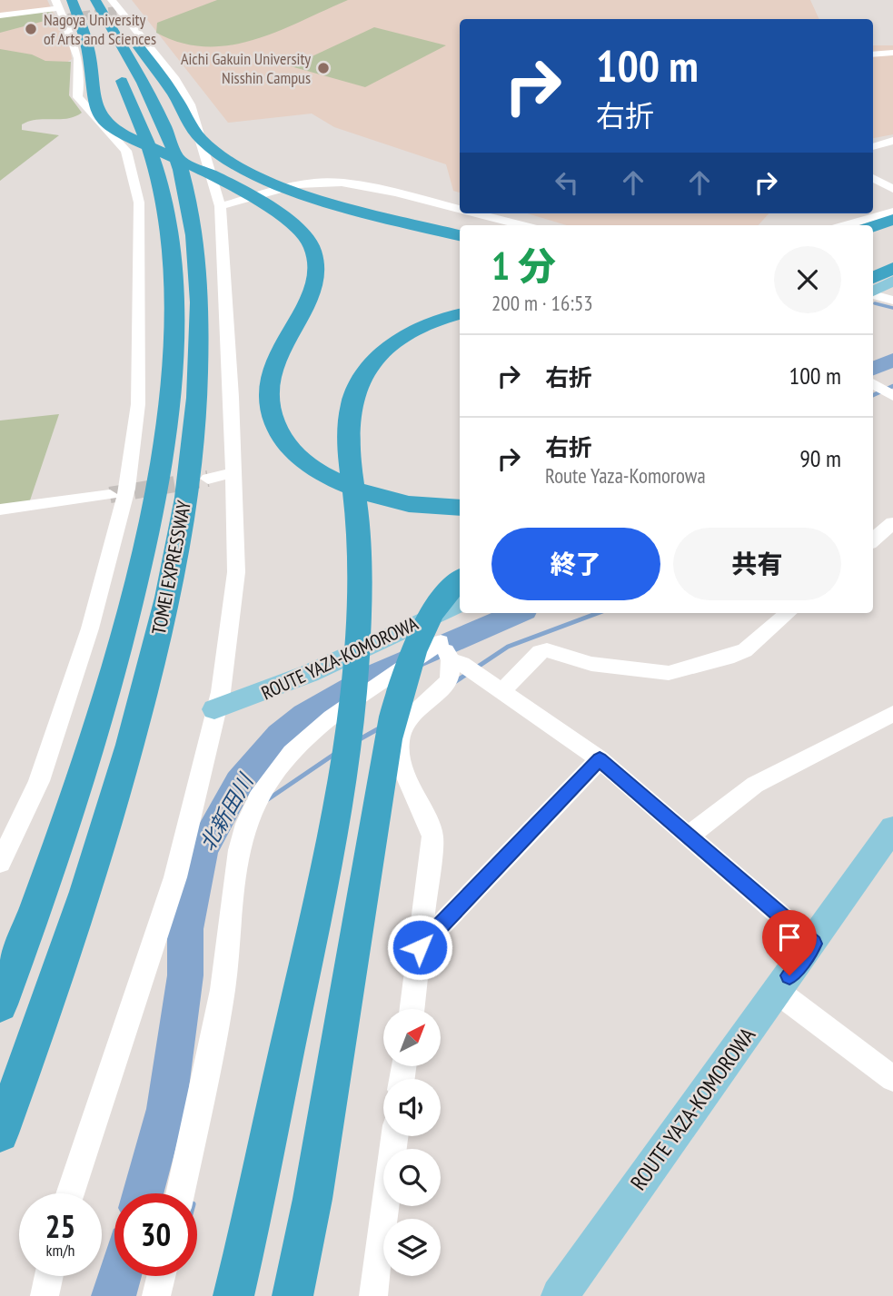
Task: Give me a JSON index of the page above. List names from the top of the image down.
{
  "streets": {
    "highway": ["TOMEI EXPRESSWAY"],
    "main road": ["ROUTE YAZA-KOMOROWA"]
  },
  "water": ["北新田川"],
  "places": ["Nagoya University of Arts and Sciences", "Aichi Gakuin University Nisshin Campus"],
  "north": "top right",
  "page": {
    "turn": ["100 m", "右折"],
    "heading": ["1 分", "200 m · 16:53"],
    "list": [
      {
        "name": "右折",
        "value": "100 m"
      },
      {
        "name": "右折",
        "note": "Route Yaza-Komorowa",
        "value": "90 m"
      }
    ],
    "buttons": ["終了", "共有"],
    "speed": "25 km/h",
    "limit": "30"
  }
}
